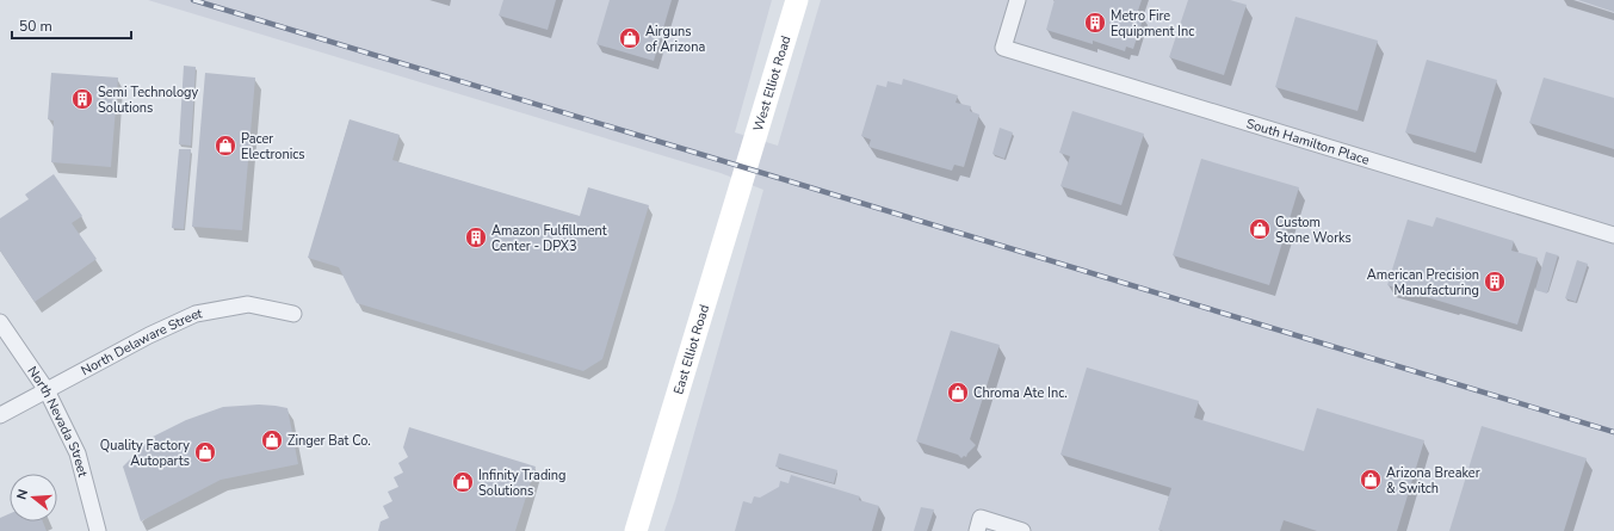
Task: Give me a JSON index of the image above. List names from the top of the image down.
{
  "streets": {
    "main road": ["West Elliot Road", "East Elliot Road"],
    "street": ["South Hamilton Place", "North Delaware Street", "North Nevada Street"]
  },
  "crossings": [
    ["West Elliot Road", "East Elliot Road"],
    ["North Delaware Street", "North Nevada Street"]
  ],
  "places": {
    "building": [
      "Metro Fire Equipment Inc",
      "Semi Technology Solutions",
      "Amazon Fulfillment Center - DPX3",
      "American Precision Manufacturing"
    ],
    "shop": [
      "Airguns of Arizona",
      "Pacer Electronics",
      "Custom Stone Works",
      "Chroma Ate Inc.",
      "Zinger Bat Co.",
      "Quality Factory Autoparts",
      "Arizona Breaker & Switch",
      "Infinity Trading Solutions"
    ]
  },
  "scale_bar": "50 m",
  "north": "left"
}
